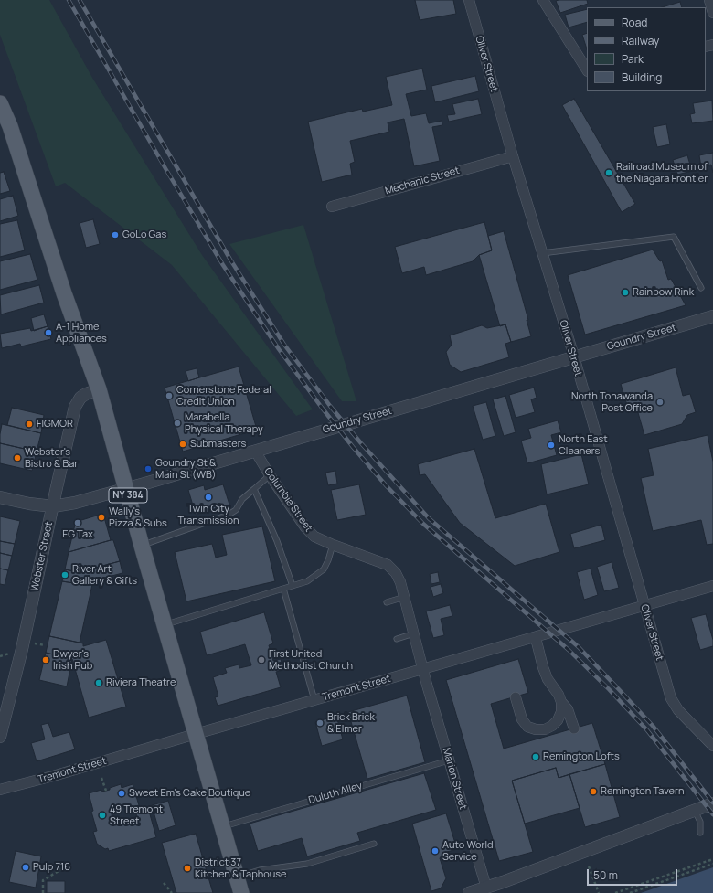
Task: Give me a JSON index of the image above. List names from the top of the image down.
{
  "streets": {
    "main road": ["NY 384"],
    "street": [
      "Oliver Street",
      "Mechanic Street",
      "Goundry Street",
      "Columbia Street",
      "Webster Street",
      "Tremont Street",
      "Marion Street"
    ],
    "lane": ["Duluth Alley"]
  },
  "crossings": [
    ["Oliver Street", "Mechanic Street"],
    ["Oliver Street", "Goundry Street"],
    ["Oliver Street", "Tremont Street"],
    ["Goundry Street", "NY 384"],
    ["Goundry Street", "Columbia Street"],
    ["Goundry Street", "Webster Street"],
    ["NY 384", "Webster Street"],
    ["NY 384", "Tremont Street"],
    ["NY 384", "Duluth Alley"],
    ["Columbia Street", "Tremont Street"],
    ["Columbia Street", "Marion Street"],
    ["Tremont Street", "Marion Street"],
    ["Marion Street", "Duluth Alley"]
  ],
  "places": [
    "Railroad Museum of the Niagara Frontier",
    "GoLo Gas",
    "Rainbow Rink",
    "A-1 Home Appliances",
    "Cornerstone Federal Credit Union",
    "North Tonawanda Post Office",
    "Marabella Physical Therapy",
    "FIGMOR",
    "Submasters",
    "North East Cleaners",
    "Webster's Bistro & Bar",
    "Goundry St & Main St (WB)",
    "Twin City Transmission",
    "Wally's Pizza & Subs",
    "EG Tax",
    "River Art Gallery & Gifts",
    "Dwyer's Irish Pub",
    "First United Methodist Church",
    "Riviera Theatre",
    "Brick Brick & Elmer",
    "Remington Lofts",
    "Remington Tavern",
    "Sweet Em's Cake Boutique",
    "49 Tremont Street",
    "Auto World Service",
    "Pulp 716",
    "District 37 Kitchen & Taphouse"
  ],
  "legend": [
    "Road",
    "Railway",
    "Park",
    "Building"
  ],
  "scale_bar": "50 m"
}
